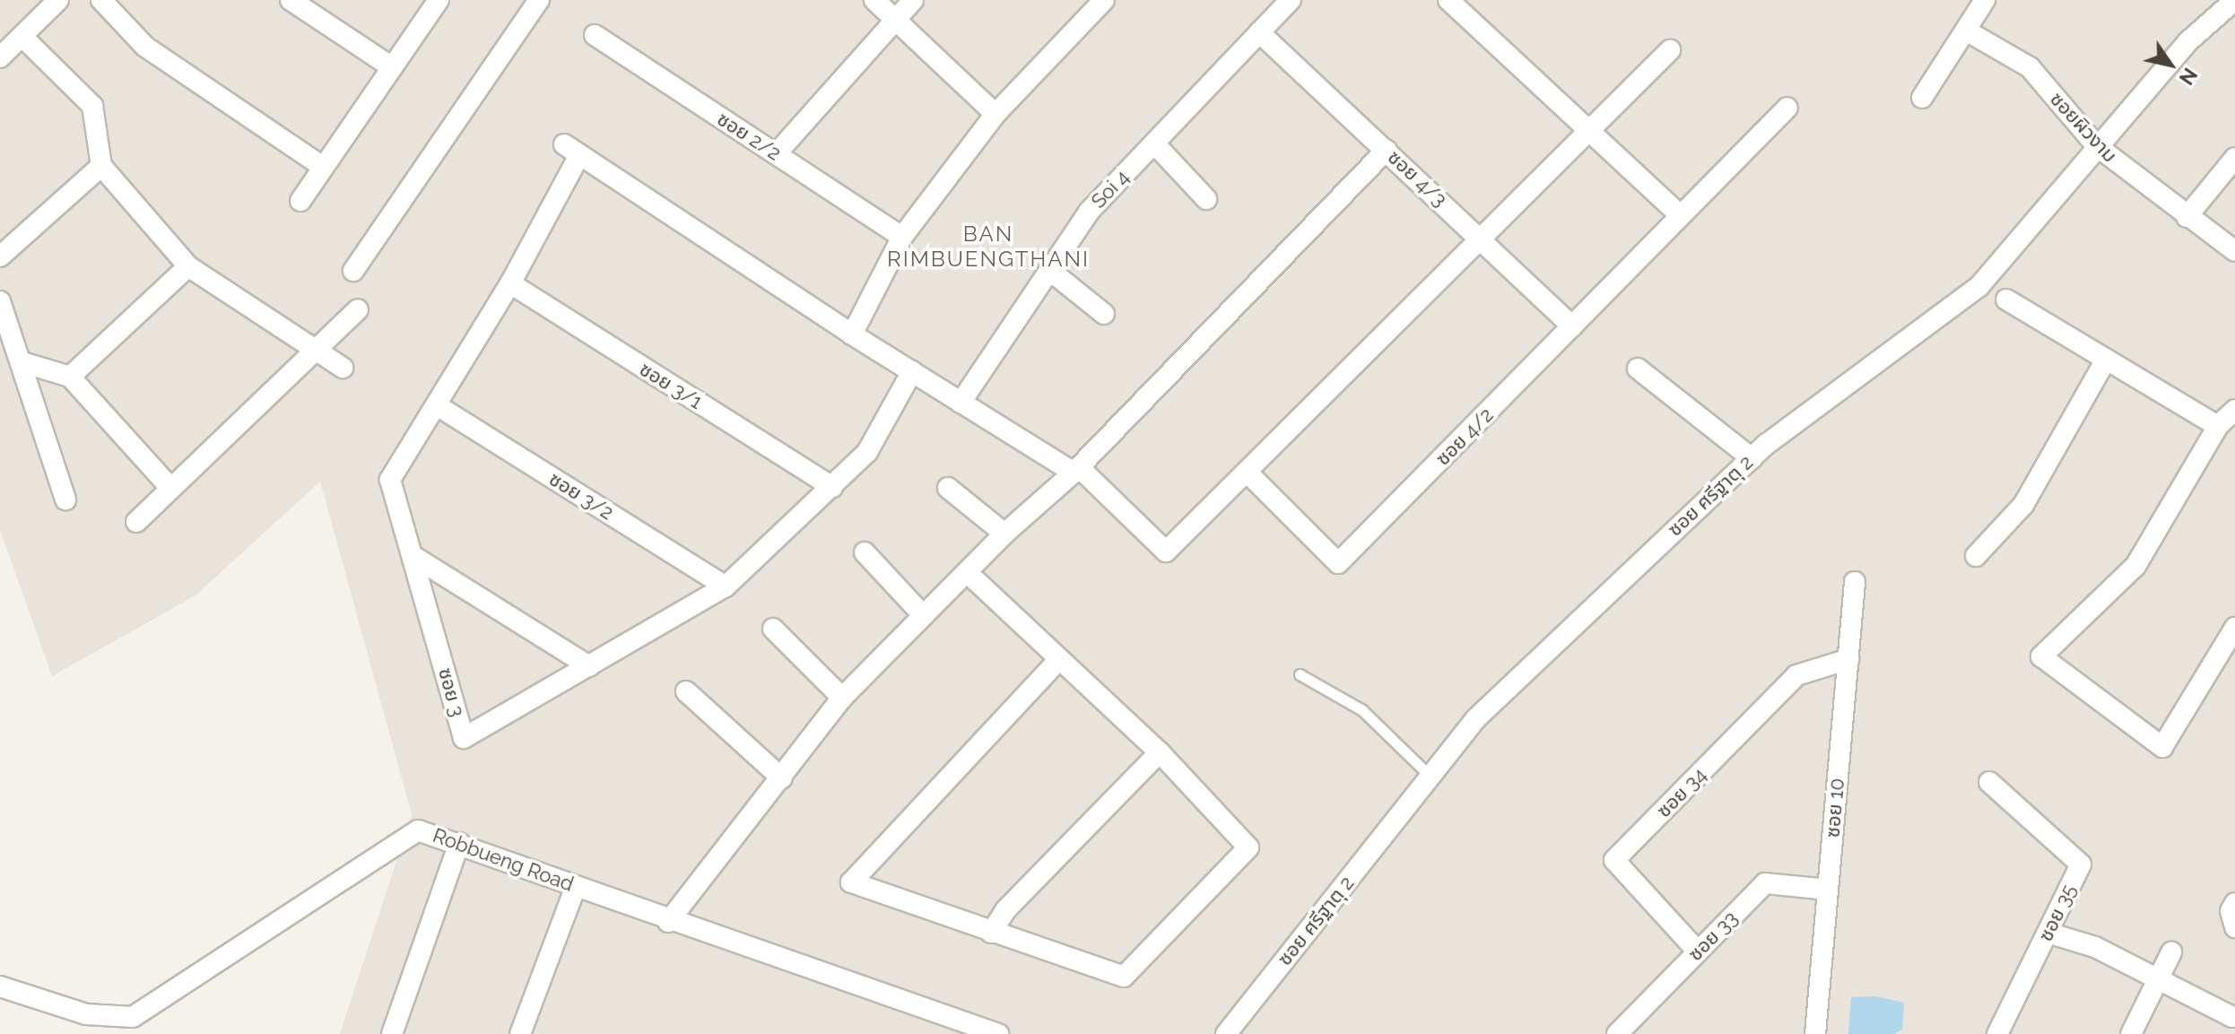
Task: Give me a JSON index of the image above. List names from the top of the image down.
{
  "streets": {
    "street": [
      "ซอยผิวงาม",
      "ซอย 2/2",
      "ซอย 4/3",
      "Soi 4",
      "ซอย 3/1",
      "ซอย 4/2",
      "ซอย 3/2",
      "ซอย ศรีฐาตุ 2",
      "ซอย 3",
      "ซอย 34",
      "ซอย 10",
      "Robbueng Road",
      "ซอย 35",
      "ซอย 33"
    ]
  },
  "crossings": [
    ["ซอยผิวงาม", "ซอย ศรีฐาตุ 2"],
    ["ซอย 4/3", "Soi 4"],
    ["ซอย 4/3", "ซอย 4/2"],
    ["ซอย 3/1", "ซอย 3"],
    ["ซอย 3/2", "ซอย 3"],
    ["ซอย 34", "ซอย 10"],
    ["ซอย 34", "ซอย 33"],
    ["ซอย 10", "ซอย 33"]
  ],
  "districts": ["BAN RIMBUENGTHANI"],
  "north": "bottom right"
}
